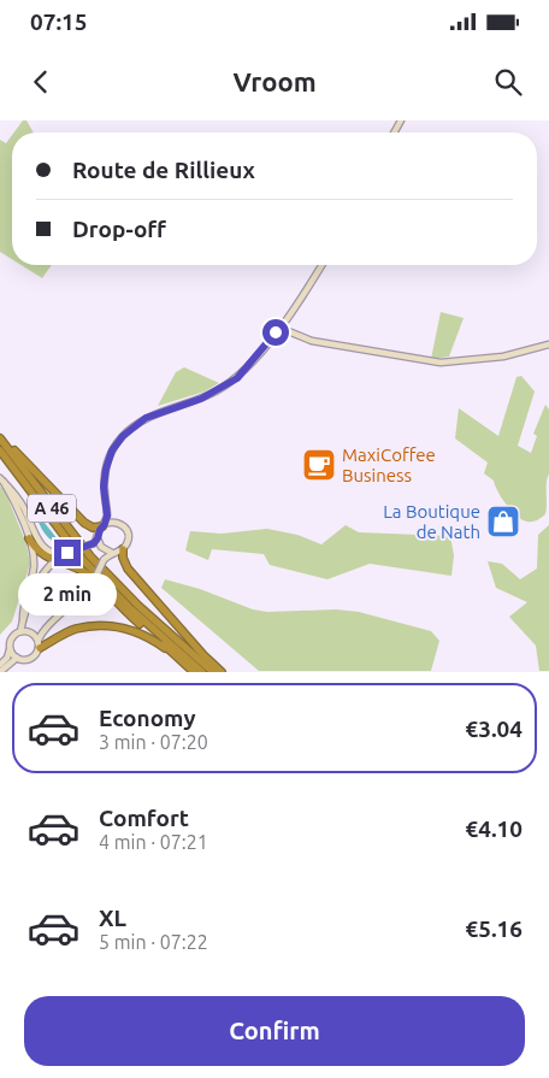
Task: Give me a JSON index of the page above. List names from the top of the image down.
{
  "streets": {
    "highway": ["A 46"]
  },
  "places": {
    "cafe": ["MaxiCoffee Business"],
    "shop": ["La Boutique de Nath"]
  },
  "page": {
    "status": "07:15",
    "header": "Vroom",
    "banner": ["Route de Rillieux", "Drop-off"],
    "bubble": "2 min",
    "list": [
      {
        "name": "Economy",
        "note": "3 min · 07:20",
        "value": "€3.04"
      },
      {
        "name": "Comfort",
        "note": "4 min · 07:21",
        "value": "€4.10"
      },
      {
        "name": "XL",
        "note": "5 min · 07:22",
        "value": "€5.16"
      }
    ],
    "buttons": "Confirm"
  }
}
